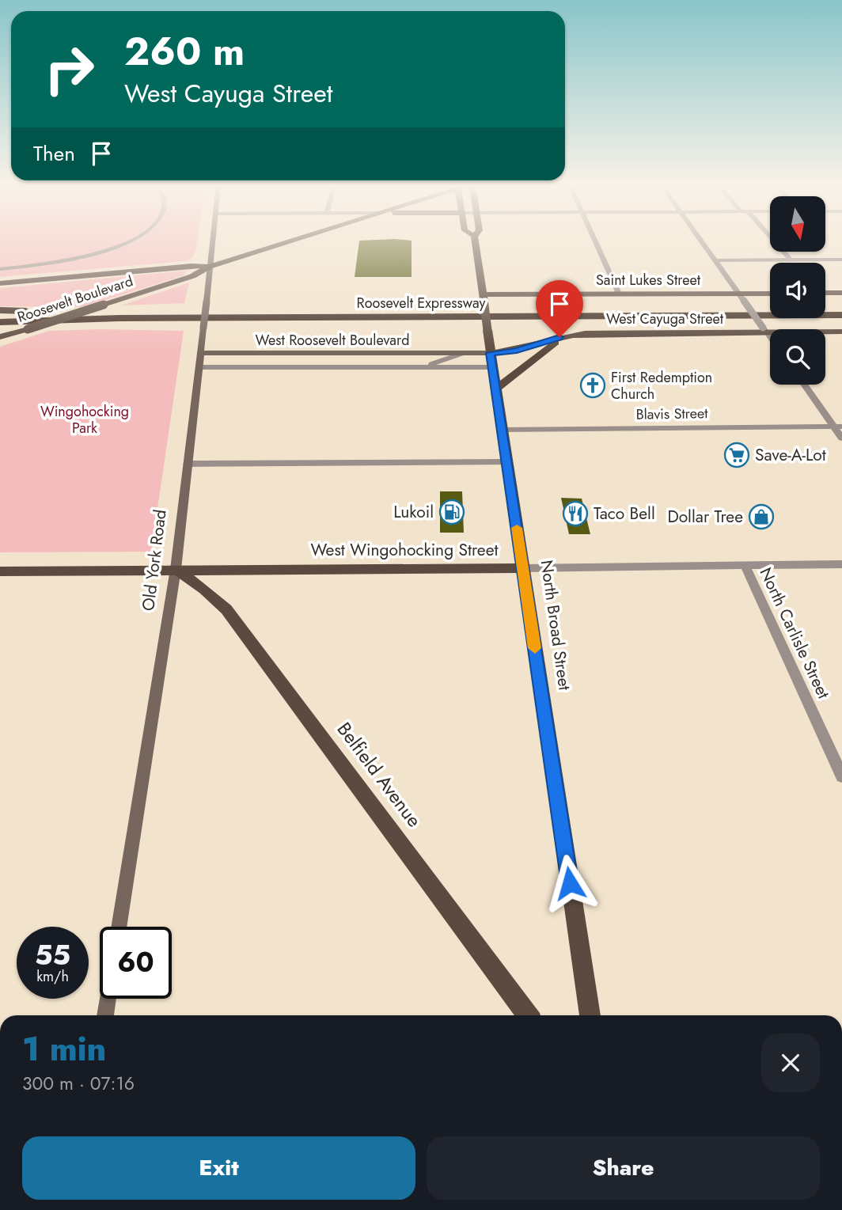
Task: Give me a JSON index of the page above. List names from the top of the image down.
{
  "streets": {
    "highway": ["Roosevelt Expressway"],
    "main road": [
      "Saint Lukes Street",
      "Roosevelt Boulevard",
      "West Cayuga Street",
      "West Wingohocking Street",
      "North Broad Street",
      "Belfield Avenue"
    ],
    "street": [
      "West Roosevelt Boulevard",
      "Blavis Street",
      "Old York Road",
      "North Carlisle Street"
    ]
  },
  "crossings": [
    ["Saint Lukes Street", "North Broad Street"],
    ["Roosevelt Boulevard", "Old York Road"],
    ["West Cayuga Street", "West Roosevelt Boulevard"],
    ["West Cayuga Street", "North Broad Street"],
    ["West Roosevelt Boulevard", "Old York Road"],
    ["West Roosevelt Boulevard", "North Broad Street"],
    ["Blavis Street", "North Broad Street"],
    ["West Wingohocking Street", "Old York Road"],
    ["West Wingohocking Street", "North Broad Street"],
    ["West Wingohocking Street", "North Carlisle Street"],
    ["West Wingohocking Street", "Belfield Avenue"],
    ["Old York Road", "Belfield Avenue"]
  ],
  "parks": ["Wingohocking Park"],
  "places": {
    "church": ["First Redemption Church"],
    "supermarket": ["Save-A-Lot"],
    "fuel station": ["Lukoil"],
    "restaurant": ["Taco Bell"],
    "shop": ["Dollar Tree"]
  },
  "north": "bottom",
  "page": {
    "turn": ["260 m", "West Cayuga Street"],
    "then": "Then",
    "speed": "55 km/h",
    "limit": "60",
    "heading": ["1 min", "300 m · 07:16"],
    "buttons": ["Exit", "Share"]
  }
}
